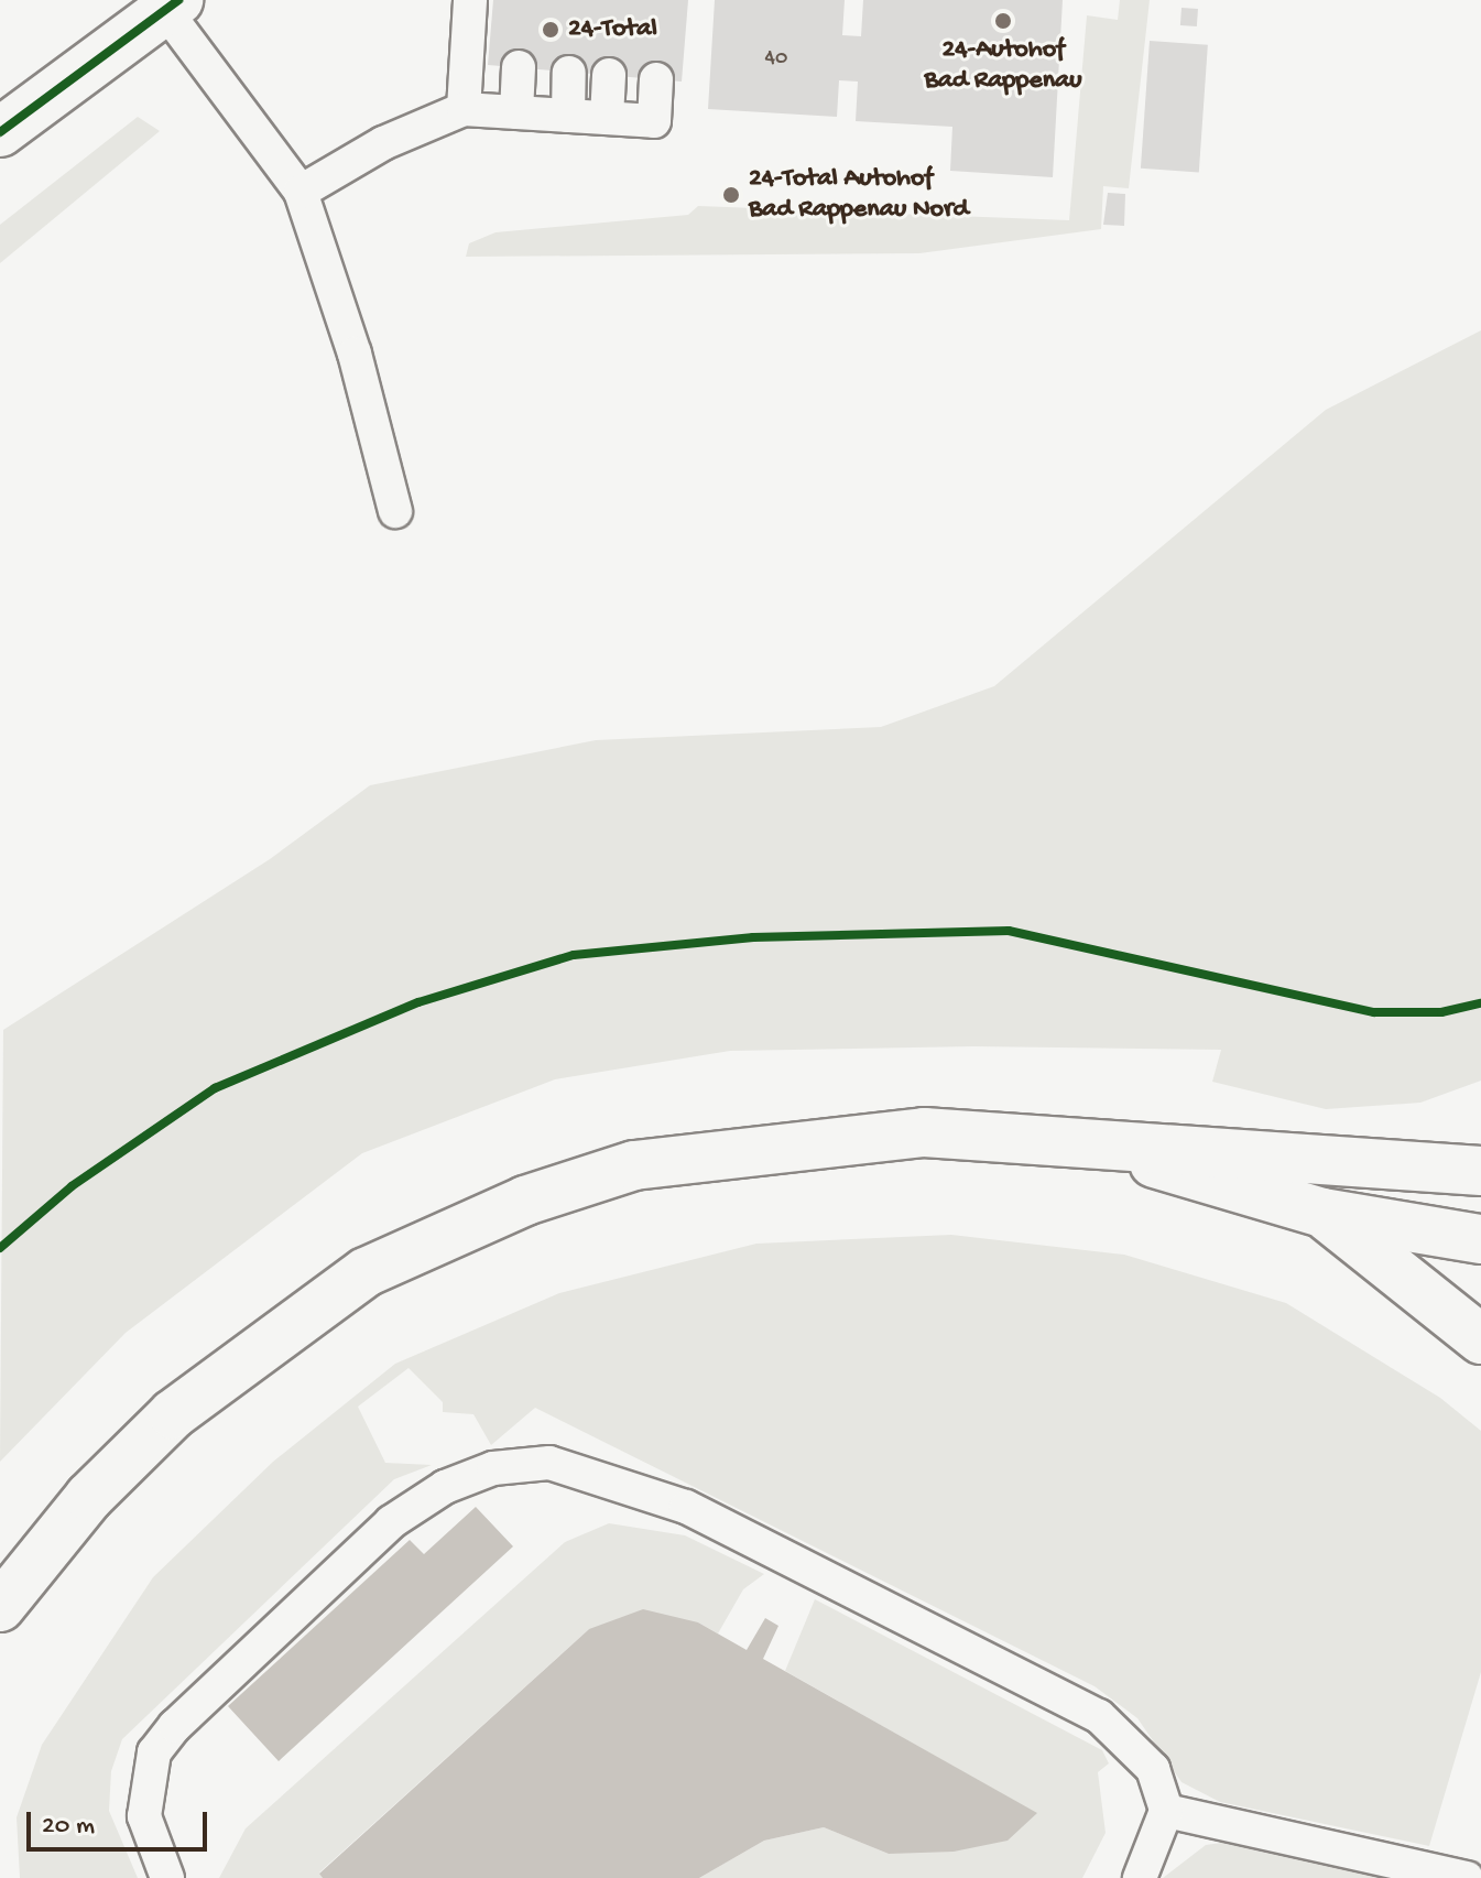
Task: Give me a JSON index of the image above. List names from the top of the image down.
{
  "places": ["24-Autohof Bad Rappenau", "24-Total", "24-Total Autohof Bad Rappenau Nord"],
  "house_numbers": ["40"],
  "scale_bar": "20 m"
}
